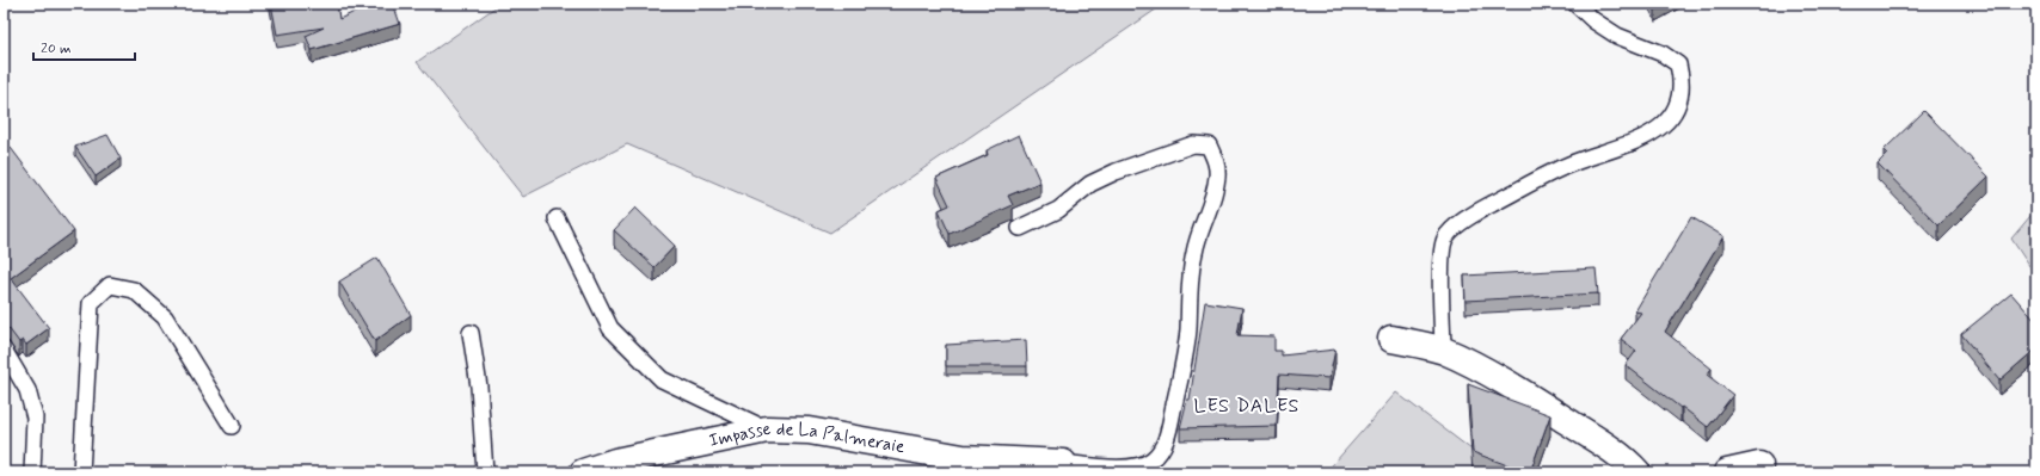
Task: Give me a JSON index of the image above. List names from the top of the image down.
{
  "streets": {
    "street": ["Impasse de La Palmeraie"]
  },
  "districts": ["LES DALES"],
  "scale_bar": "20 m"
}
